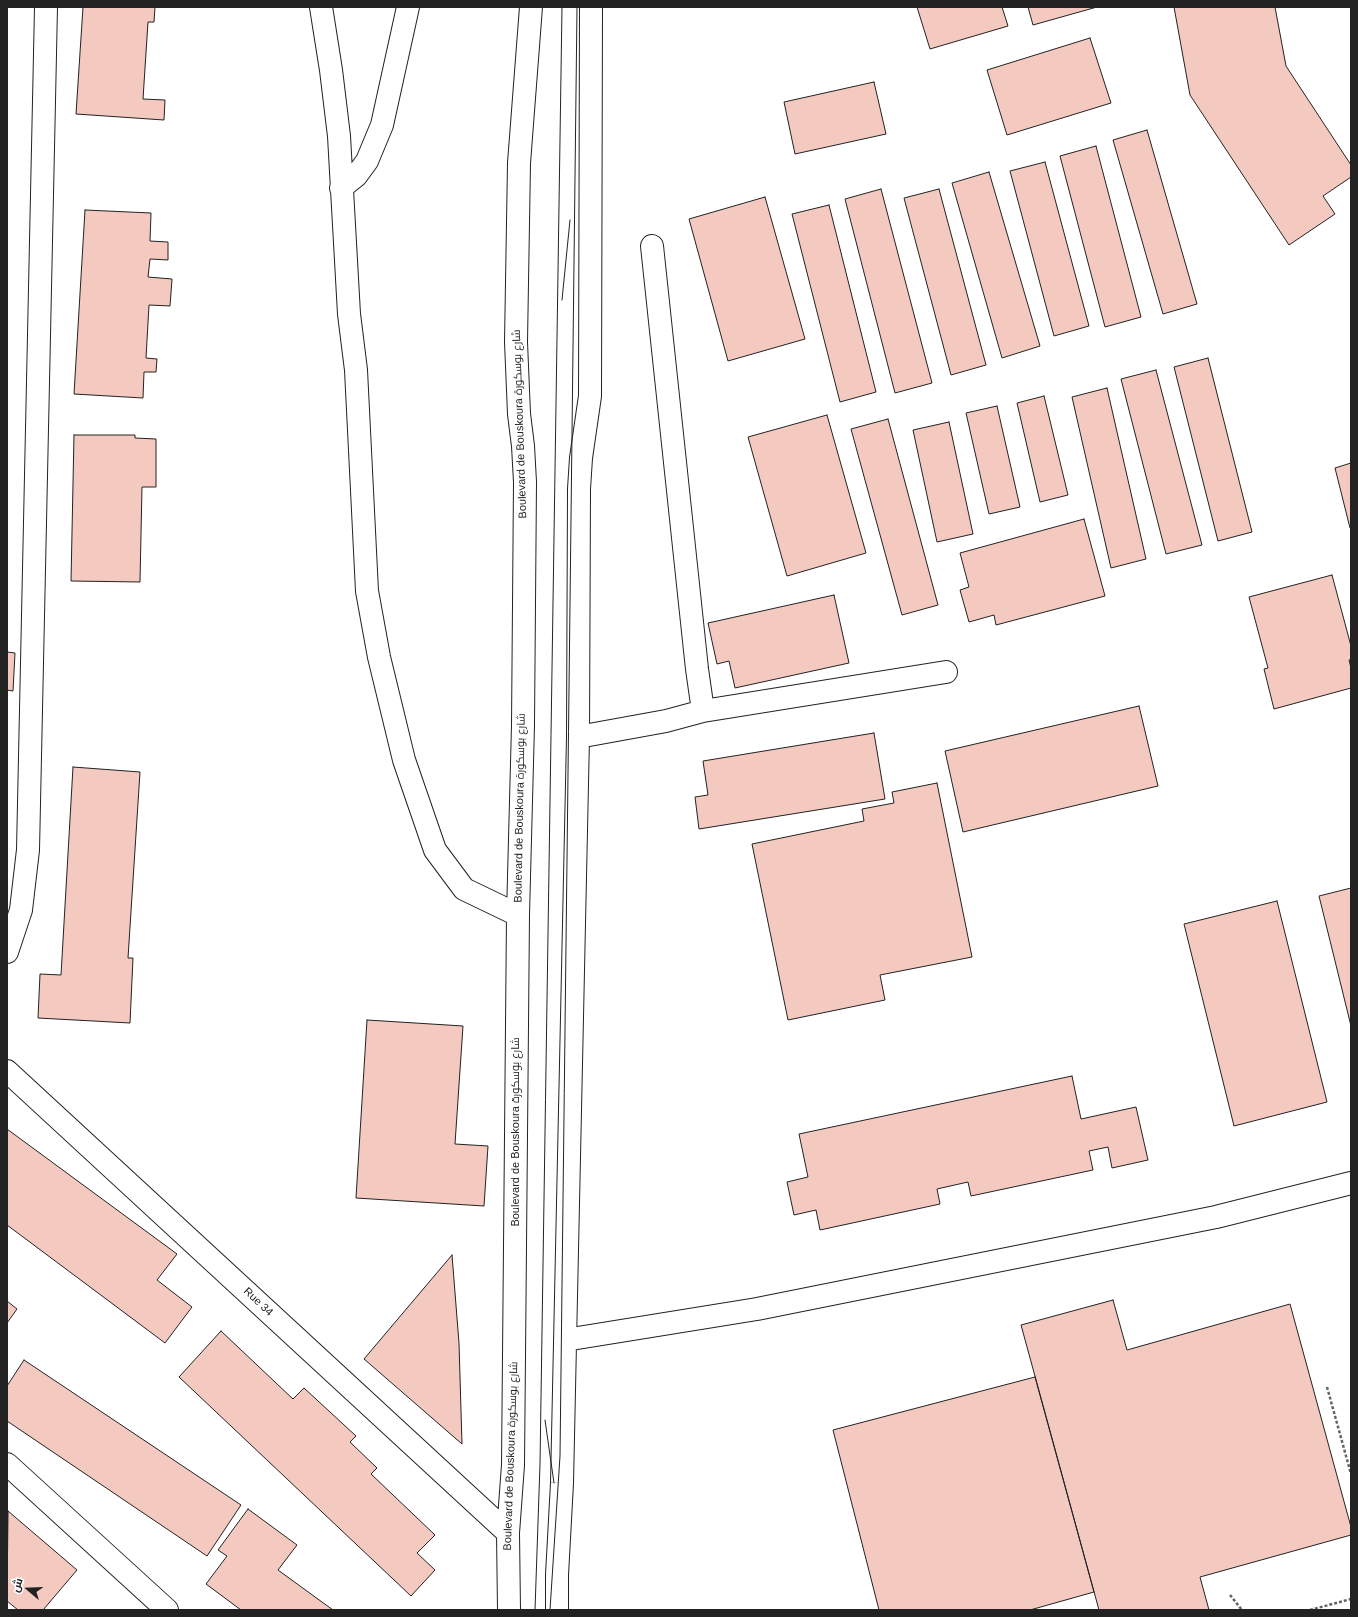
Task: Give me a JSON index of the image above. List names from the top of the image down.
{
  "streets": {
    "street": ["Boulevard de Bouskoura شارع بوسكورة", "Rue 34"]
  },
  "crossings": [
    ["Boulevard de Bouskoura شارع بوسكورة", "Rue 34"]
  ],
  "north": "left"
}
